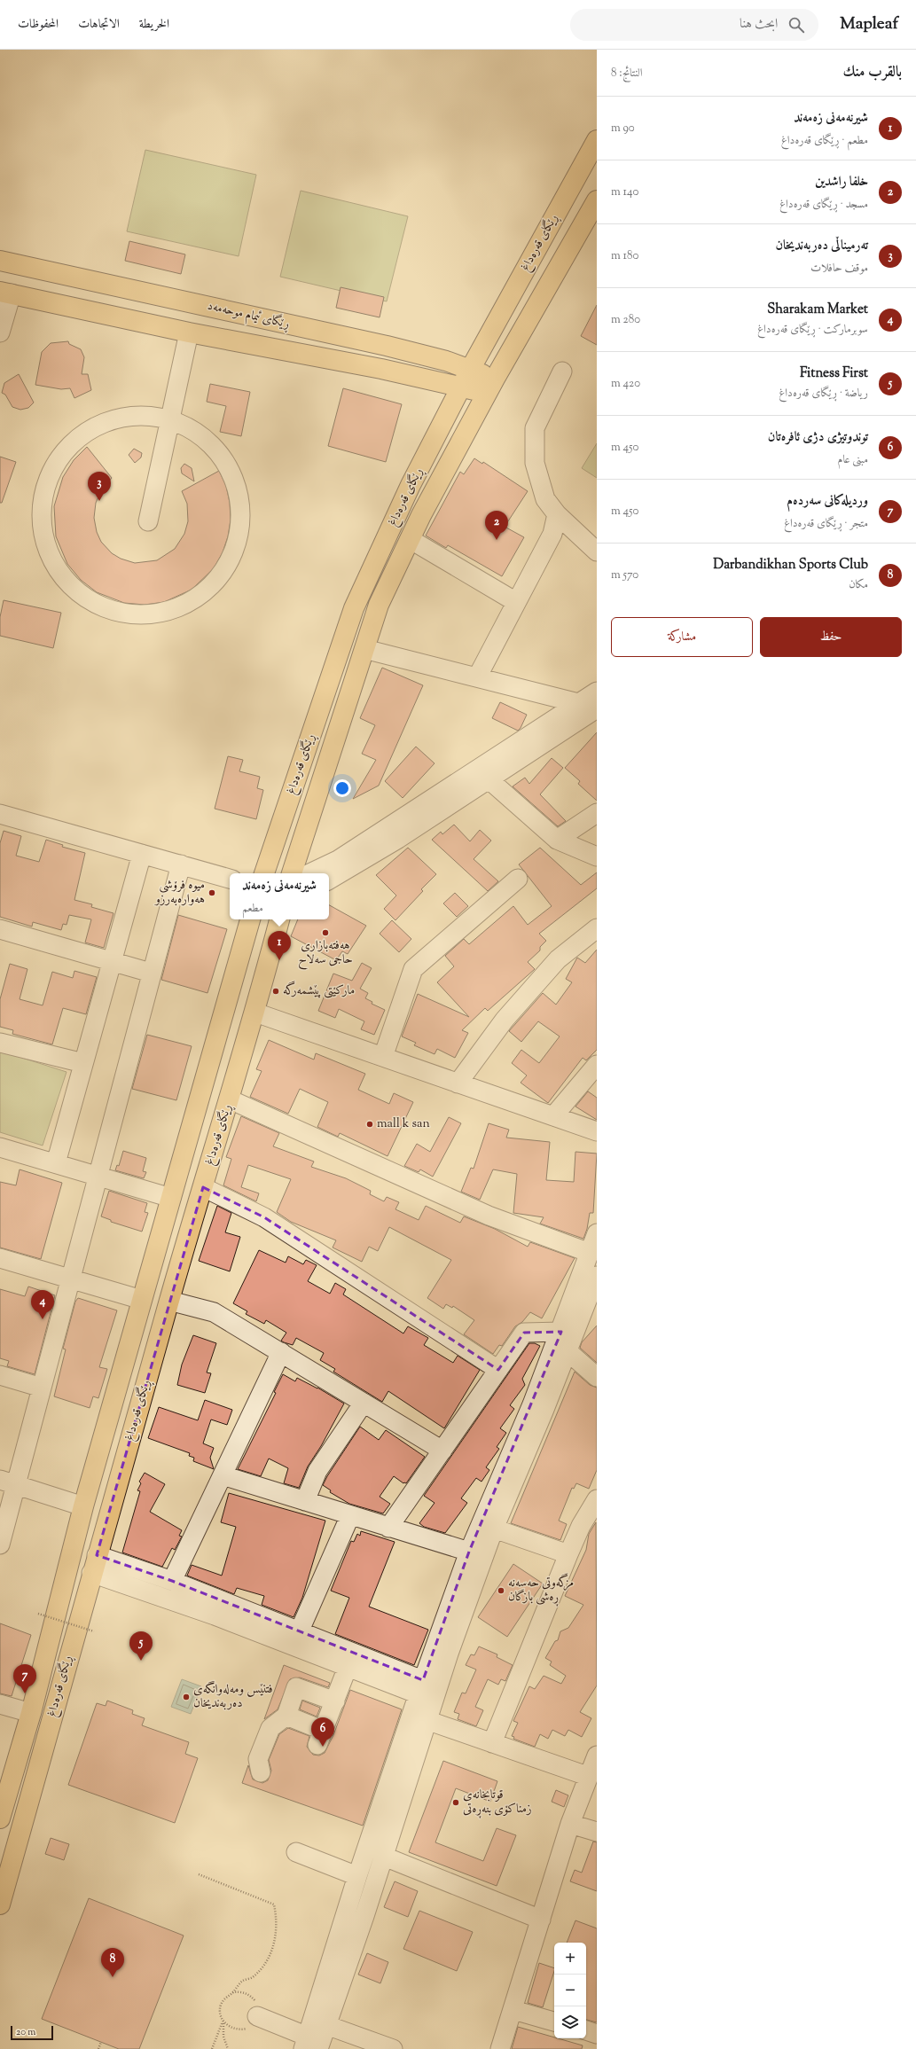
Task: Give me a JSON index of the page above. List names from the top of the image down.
{
  "streets": {
    "main road": ["ڕێگای قەرەداغ", "ڕێگای ئیمام موحەمەد"]
  },
  "crossings": [
    ["ڕێگای قەرەداغ", "ڕێگای ئیمام موحەمەد"]
  ],
  "places": [
    "میوە فرۆشی هەوارەبەرزو",
    "هەفتەبازاری حاجی سەلاح",
    "مارکێتی پێشمەرگە",
    "mall k san",
    "مزگەوتی حەسەنە ڕەشی بازگان",
    "فتنێس ومەلەوانگەی دەربەندیخان",
    "قوتابخانەی زمناکۆی بنەڕەتی"
  ],
  "scale_bar": "20 m",
  "page": {
    "header": "Mapleaf",
    "search": "ابحث هنا",
    "nav": ["الخريطة", "الاتجاهات", "المحفوظات"],
    "heading": ["بالقرب منك", "النتائج: 8"],
    "list": [
      {
        "mark": "1",
        "name": "شیرنەمەنی زەمەند",
        "note": "مطعم · ڕێگای قەرەداغ",
        "value": "90 m"
      },
      {
        "mark": "2",
        "name": "خلفا راشدين",
        "note": "مسجد · ڕێگای قەرەداغ",
        "value": "140 m"
      },
      {
        "mark": "3",
        "name": "تەرمیناڵی دەربەندیخان",
        "note": "موقف حافلات",
        "value": "180 m"
      },
      {
        "mark": "4",
        "name": "Sharakam Market",
        "note": "سوبرماركت · ڕێگای قەرەداغ",
        "value": "280 m"
      },
      {
        "mark": "5",
        "name": "Fitness First",
        "note": "رياضة · ڕێگای قەرەداغ",
        "value": "420 m"
      },
      {
        "mark": "6",
        "name": "توندوتیژی دژی ئافرەتان",
        "note": "مبنى عام",
        "value": "450 m"
      },
      {
        "mark": "7",
        "name": "وردیلەکانی سەردەم",
        "note": "متجر · ڕێگای قەرەداغ",
        "value": "450 m"
      },
      {
        "mark": "8",
        "name": "Darbandikhan Sports Club",
        "note": "مكان",
        "value": "570 m"
      }
    ],
    "pins": [
      "3",
      "2",
      "1",
      "4",
      "5",
      "7",
      "6",
      "8"
    ],
    "buttons": ["حفظ", "مشاركة"],
    "popup": ["شیرنەمەنی زەمەند", "مطعم"],
    "map_buttons": ["+", "−"],
    "scale": "20 m"
  }
}
